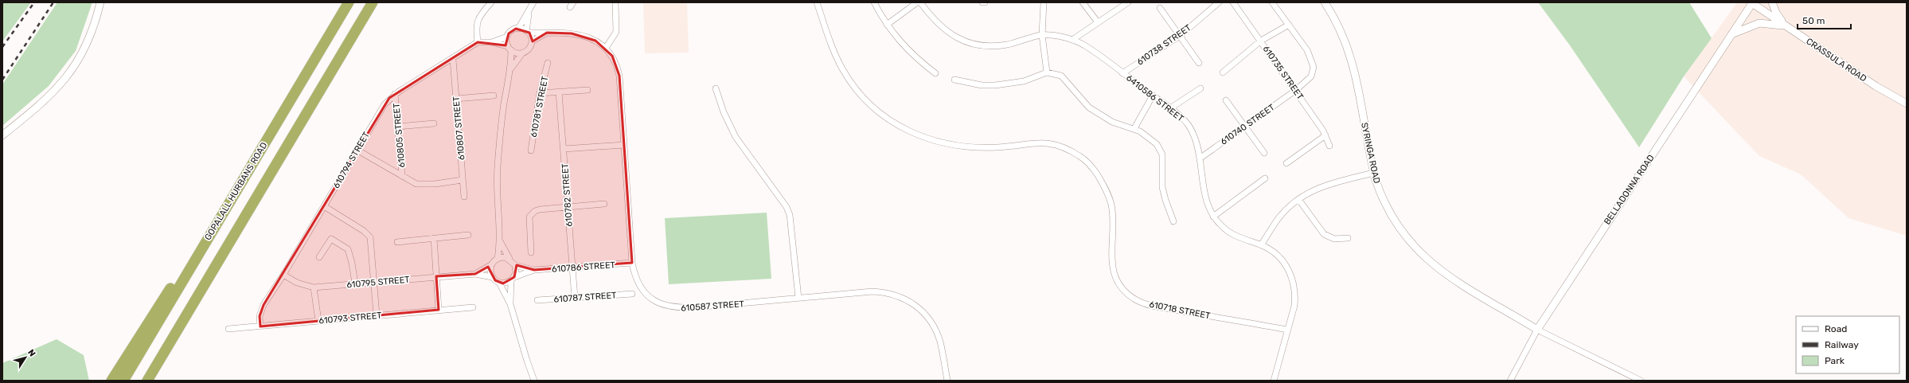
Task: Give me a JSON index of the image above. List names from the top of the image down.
{
  "streets": {
    "highway": ["GOPALALL HURBANS ROAD"],
    "street": [
      "610738 STREET",
      "CRASSULA ROAD",
      "610735 STREET",
      "6410586 STREET",
      "610781 STREET",
      "610740 STREET",
      "610807 STREET",
      "610805 STREET",
      "SYRINGA ROAD",
      "610794 STREET",
      "BELLADONNA ROAD",
      "610782 STREET",
      "610786 STREET",
      "610795 STREET",
      "610787 STREET",
      "610587 STREET",
      "610718 STREET",
      "610793 STREET"
    ]
  },
  "crossings": [
    ["610738 STREET", "6410586 STREET"],
    ["CRASSULA ROAD", "BELLADONNA ROAD"],
    ["610735 STREET", "610740 STREET"],
    ["6410586 STREET", "610740 STREET"],
    ["6410586 STREET", "610718 STREET"],
    ["610807 STREET", "610794 STREET"],
    ["610805 STREET", "610794 STREET"],
    ["SYRINGA ROAD", "BELLADONNA ROAD"],
    ["610794 STREET", "610795 STREET"],
    ["610794 STREET", "610793 STREET"],
    ["610782 STREET", "610786 STREET"],
    ["610782 STREET", "610787 STREET"],
    ["610786 STREET", "610587 STREET"]
  ],
  "legend": ["Road", "Railway", "Park"],
  "scale_bar": "50 m",
  "north": "top right"
}
